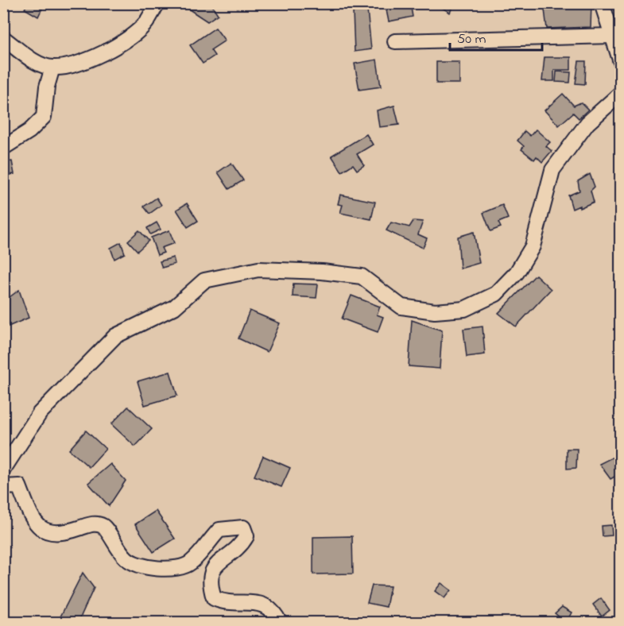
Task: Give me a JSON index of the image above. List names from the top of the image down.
{
  "scale_bar": "50 m"
}
